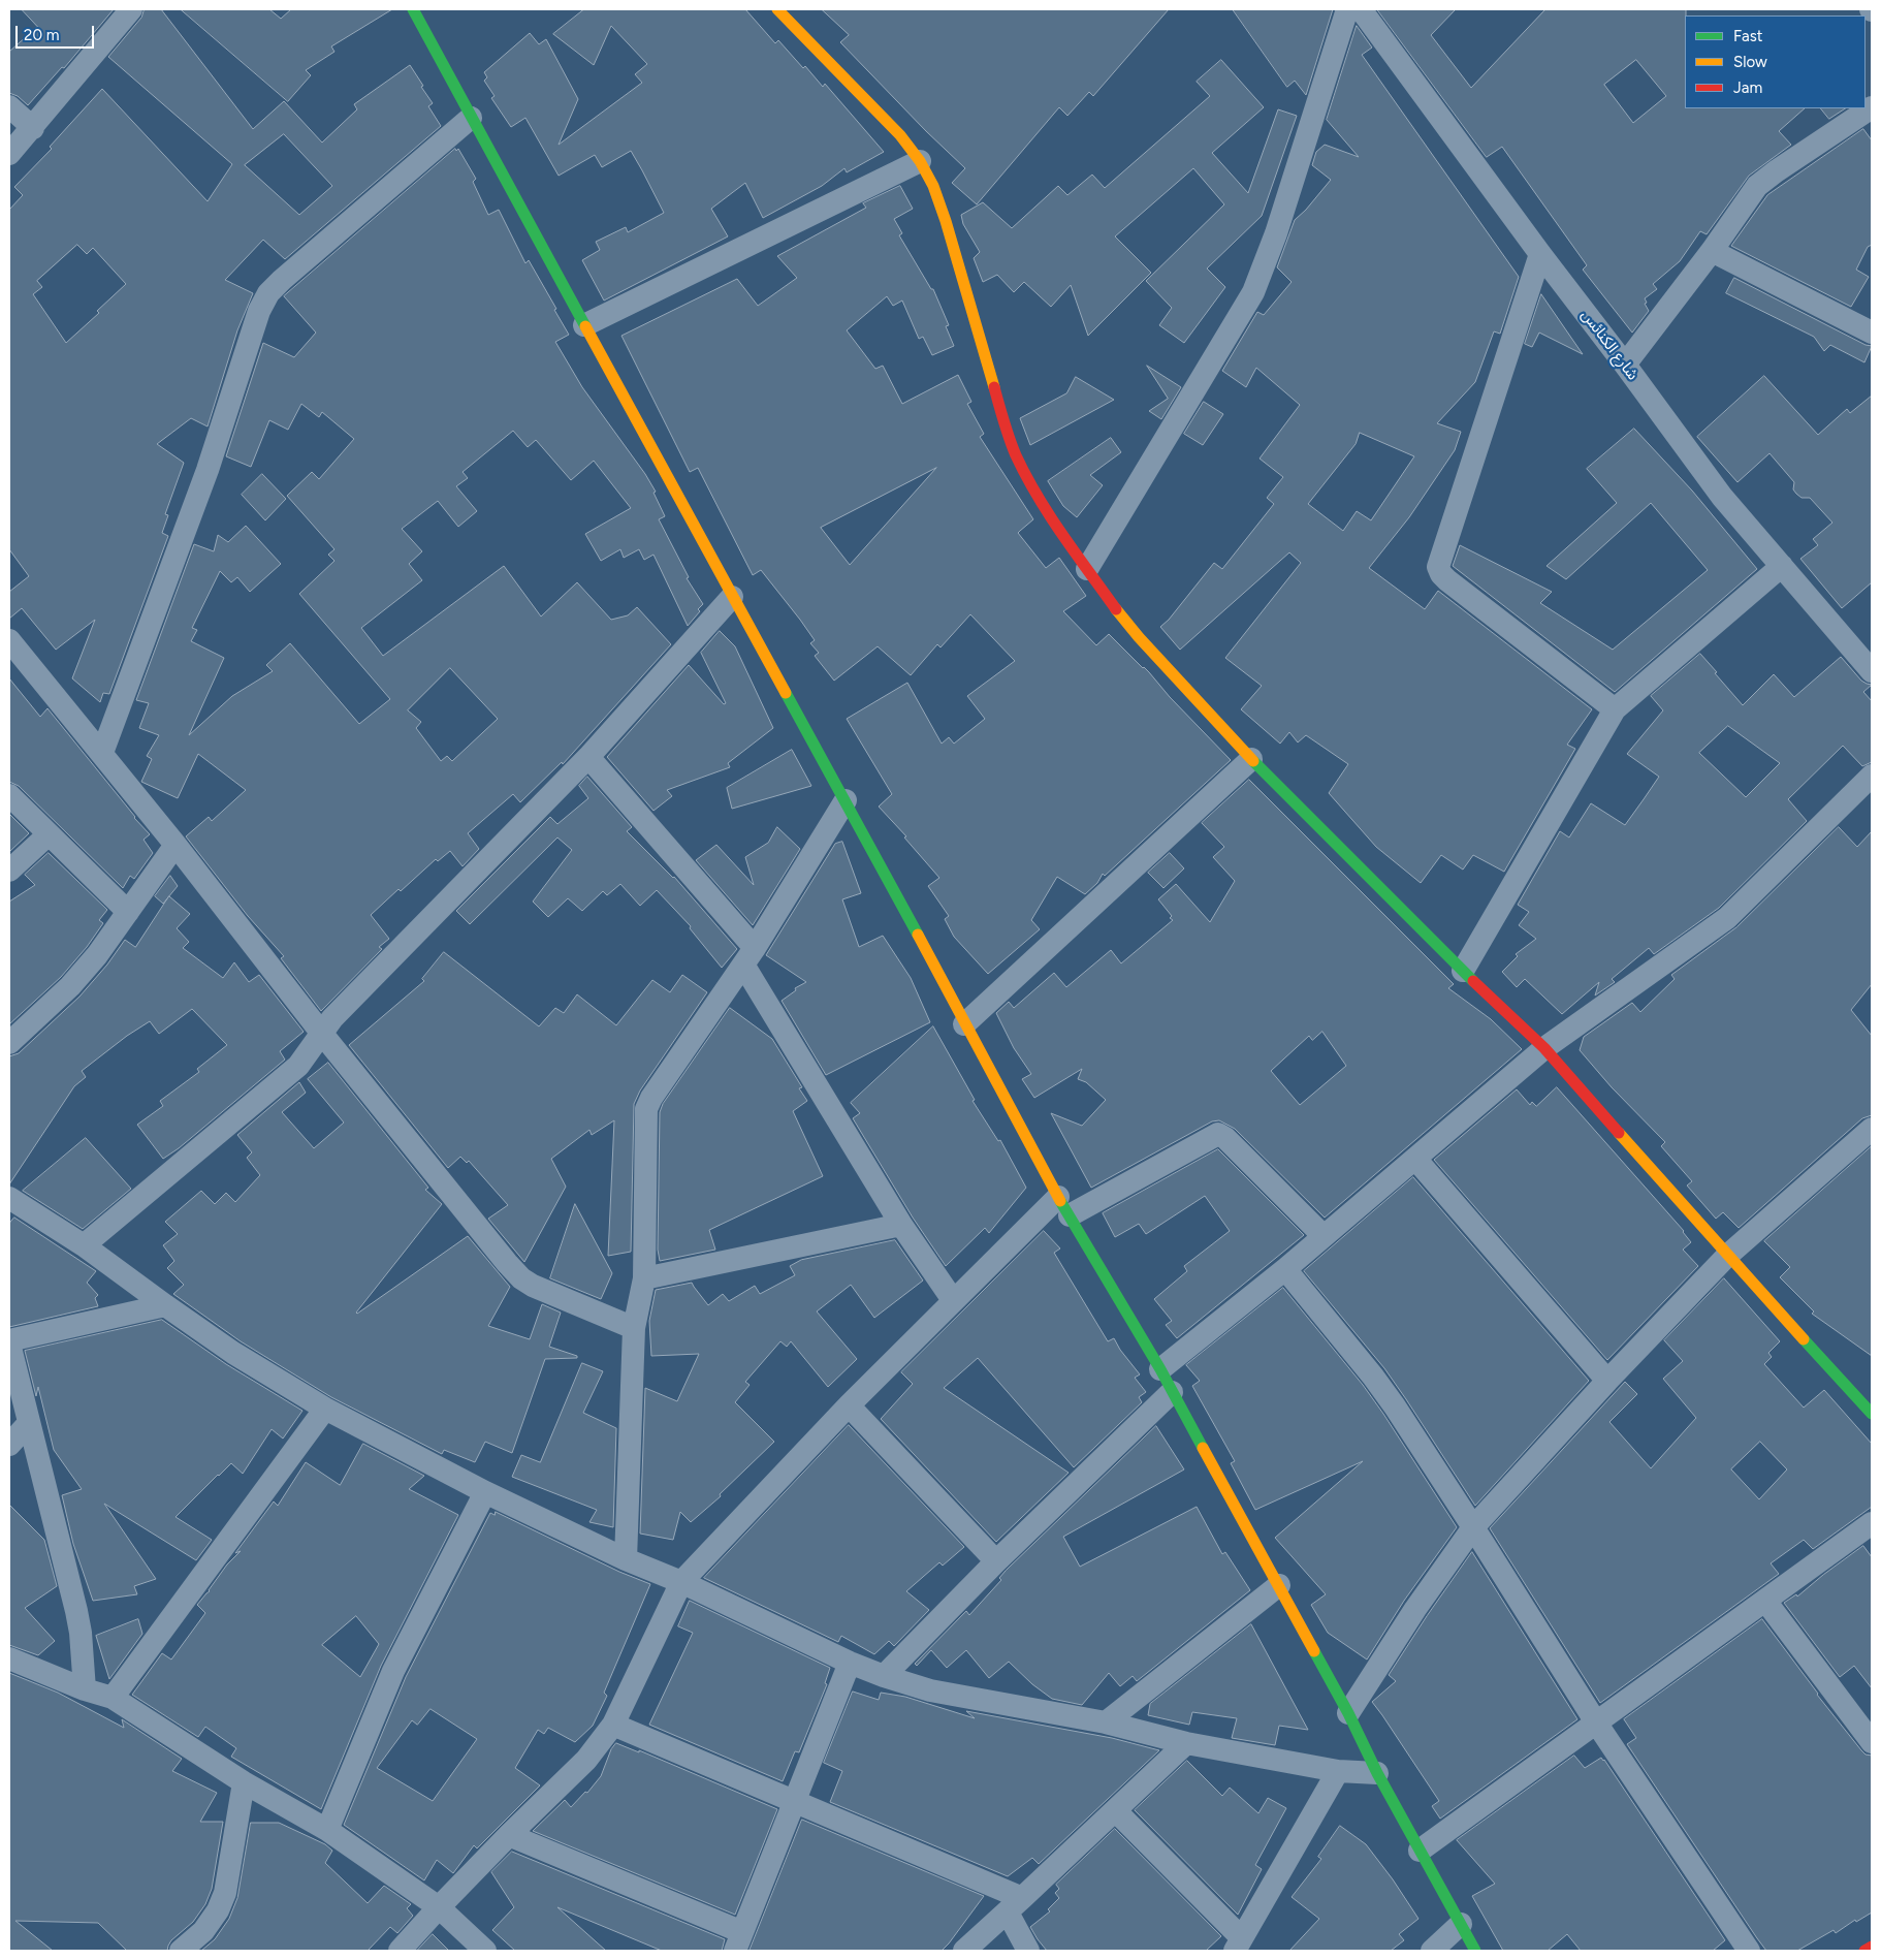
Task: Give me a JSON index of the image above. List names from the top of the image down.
{
  "streets": {
    "street": ["شارع الكنائس"]
  },
  "legend": ["Fast", "Slow", "Jam"],
  "scale_bar": "20 m"
}
